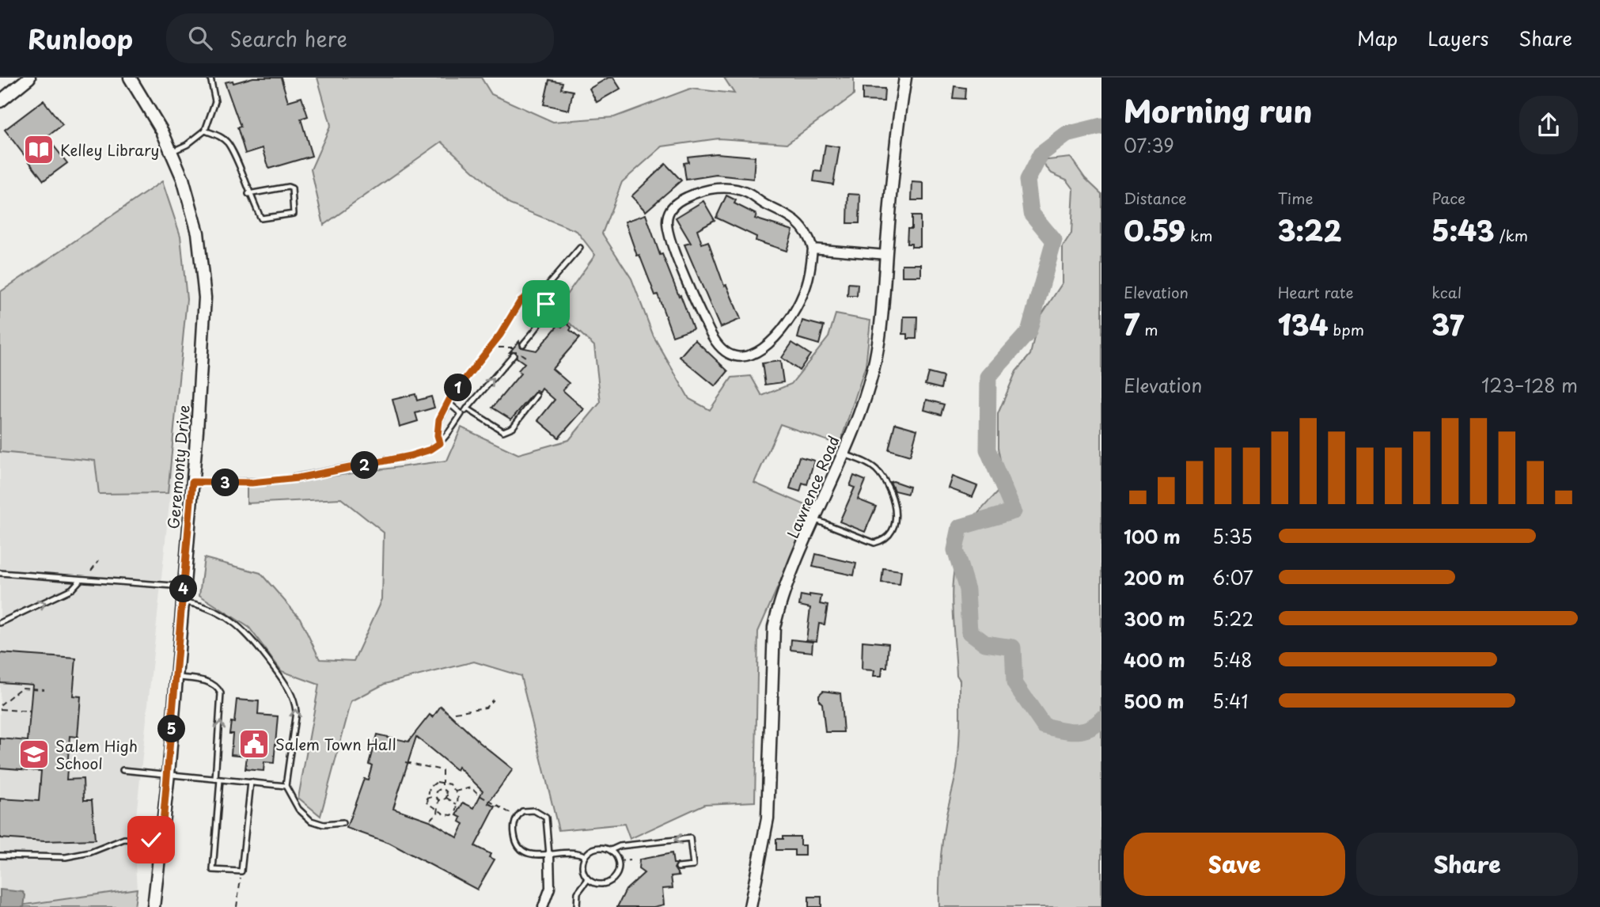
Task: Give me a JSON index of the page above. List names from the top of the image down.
{
  "streets": {
    "street": ["Geremonty Drive", "Lawrence Road"]
  },
  "places": {
    "library": ["Kelley Library"],
    "public building": ["Salem Town Hall"],
    "school or university": ["Salem High School"]
  },
  "page": {
    "header": "Runloop",
    "search": "Search here",
    "nav": ["Map", "Layers", "Share"],
    "heading": ["Morning run", "07:39"],
    "stats": [
      ["Distance", "0.59 km"],
      ["Time", "3:22"],
      ["Pace", "5:43 /km"],
      ["Elevation", "7 m"],
      ["Heart rate", "134 bpm"],
      ["kcal", "37"]
    ],
    "chart": ["Elevation", "123–128 m"],
    "pins": [
      "1",
      "2",
      "3",
      "4",
      "5"
    ],
    "list": [
      {
        "name": "100 m",
        "note": "5:35"
      },
      {
        "name": "200 m",
        "note": "6:07"
      },
      {
        "name": "300 m",
        "note": "5:22"
      },
      {
        "name": "400 m",
        "note": "5:48"
      },
      {
        "name": "500 m",
        "note": "5:41"
      }
    ],
    "buttons": ["Save", "Share"]
  }
}
